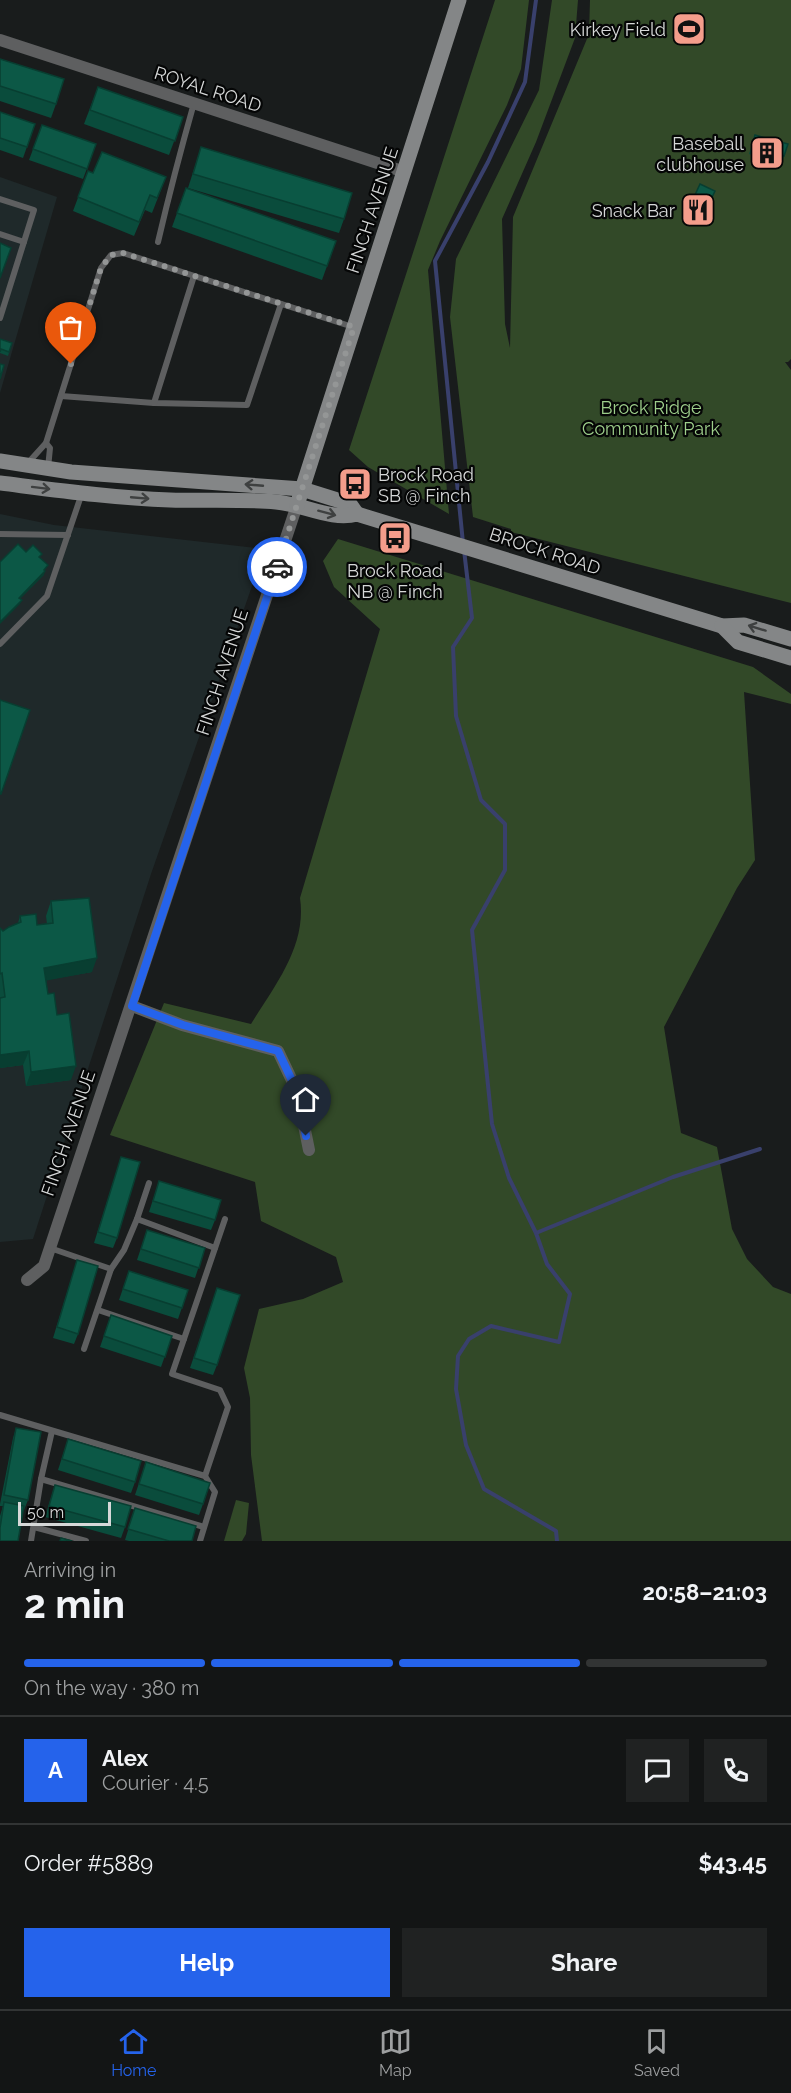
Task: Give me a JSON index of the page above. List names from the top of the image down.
{
  "streets": {
    "main road": ["FINCH AVENUE", "BROCK ROAD"],
    "street": ["ROYAL ROAD"]
  },
  "crossings": [
    ["ROYAL ROAD", "FINCH AVENUE"],
    ["FINCH AVENUE", "BROCK ROAD"]
  ],
  "parks": ["Brock Ridge Community Park"],
  "places": {
    "sports": ["Kirkey Field"],
    "building": ["Baseball clubhouse"],
    "restaurant": ["Snack Bar"],
    "bus stop": ["Brock Road SB @ Finch", "Brock Road NB @ Finch"]
  },
  "scale_bar": "50 m",
  "page": {
    "scale": "50 m",
    "heading": ["2 min", "Arriving in", "20:58–21:03"],
    "panel": [
      "Alex",
      "Courier · 4.5",
      "Order #5889",
      "$43.45"
    ],
    "bar": "On the way · 380 m",
    "round": "A",
    "buttons": ["Help", "Share"],
    "tabs": ["Home", "Map", "Saved"]
  }
}
